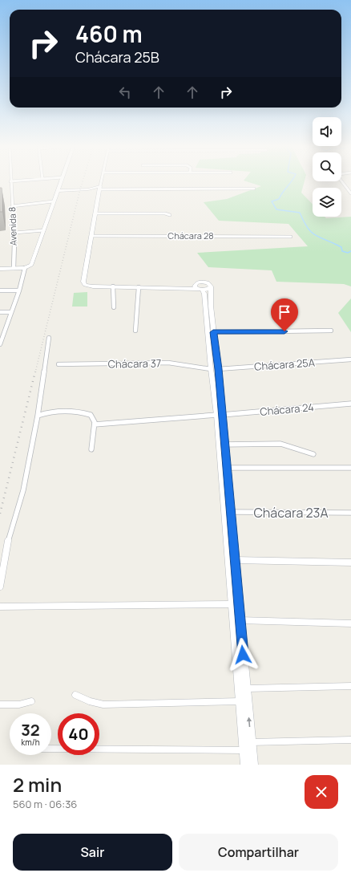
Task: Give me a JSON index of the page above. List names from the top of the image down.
{
  "streets": {
    "street": [
      "Avenida 8",
      "Chácara 28",
      "Chácara 37",
      "Chácara 25A",
      "Chácara 24",
      "Chácara 23A"
    ]
  },
  "crossings": [
    ["Chácara 37", "Chácara 25A"]
  ],
  "page": {
    "turn": ["460 m", "Chácara 25B"],
    "speed": "32 km/h",
    "limit": "40",
    "heading": ["2 min", "560 m · 06:36"],
    "buttons": ["Sair", "Compartilhar"]
  }
}
